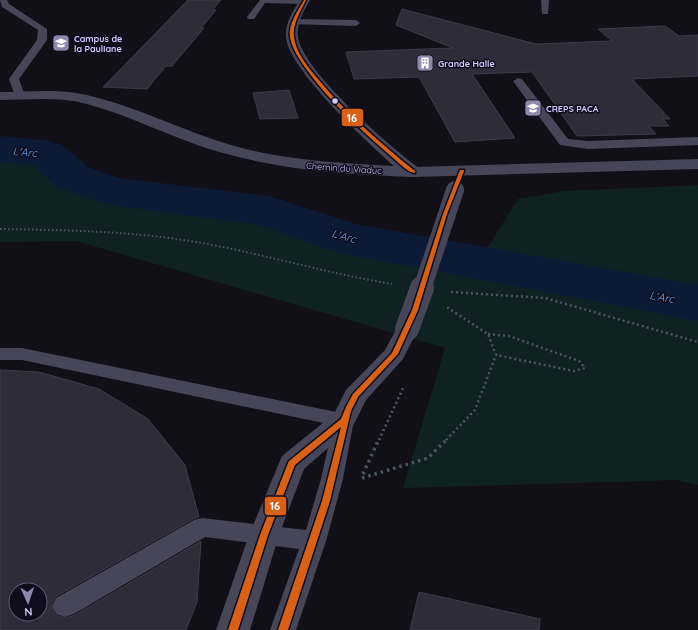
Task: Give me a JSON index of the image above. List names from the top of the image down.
{
  "streets": {
    "street": ["Chemin du Viaduc"]
  },
  "water": ["L'Arc"],
  "places": {
    "school or university": ["Campus de la Pauliane", "CREPS PACA"],
    "building": ["Grande Halle"]
  },
  "lines": ["transit line 16"],
  "north": "bottom"
}
